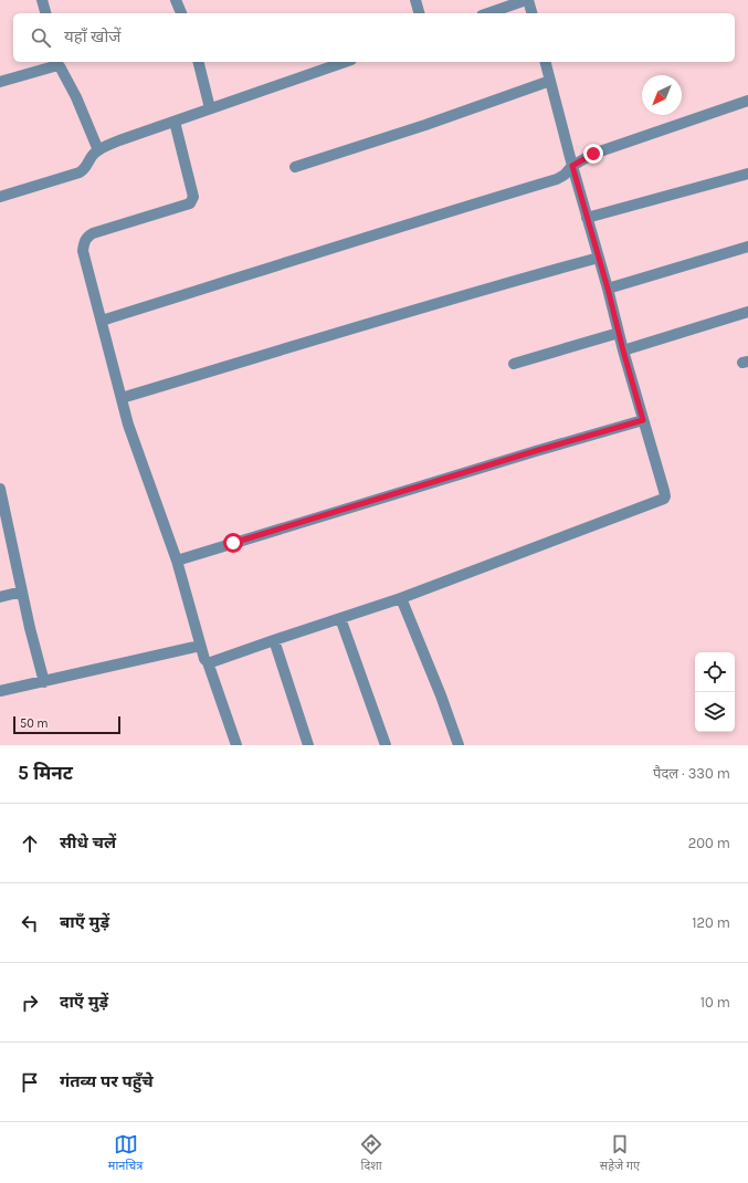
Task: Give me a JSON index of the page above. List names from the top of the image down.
{
  "scale_bar": "50 m",
  "north": "bottom left",
  "page": {
    "search": "यहाँ खोजें",
    "scale": "50 m",
    "heading": ["5 मिनट", "पैदल · 330 m"],
    "list": [
      ["सीधे चलें", "200 m"],
      ["बाएँ मुड़ें", "120 m"],
      ["दाएँ मुड़ें", "10 m"],
      "गंतव्य पर पहुँचे"
    ],
    "nav": ["मानचित्र", "दिशा", "सहेजे गए"]
  }
}
